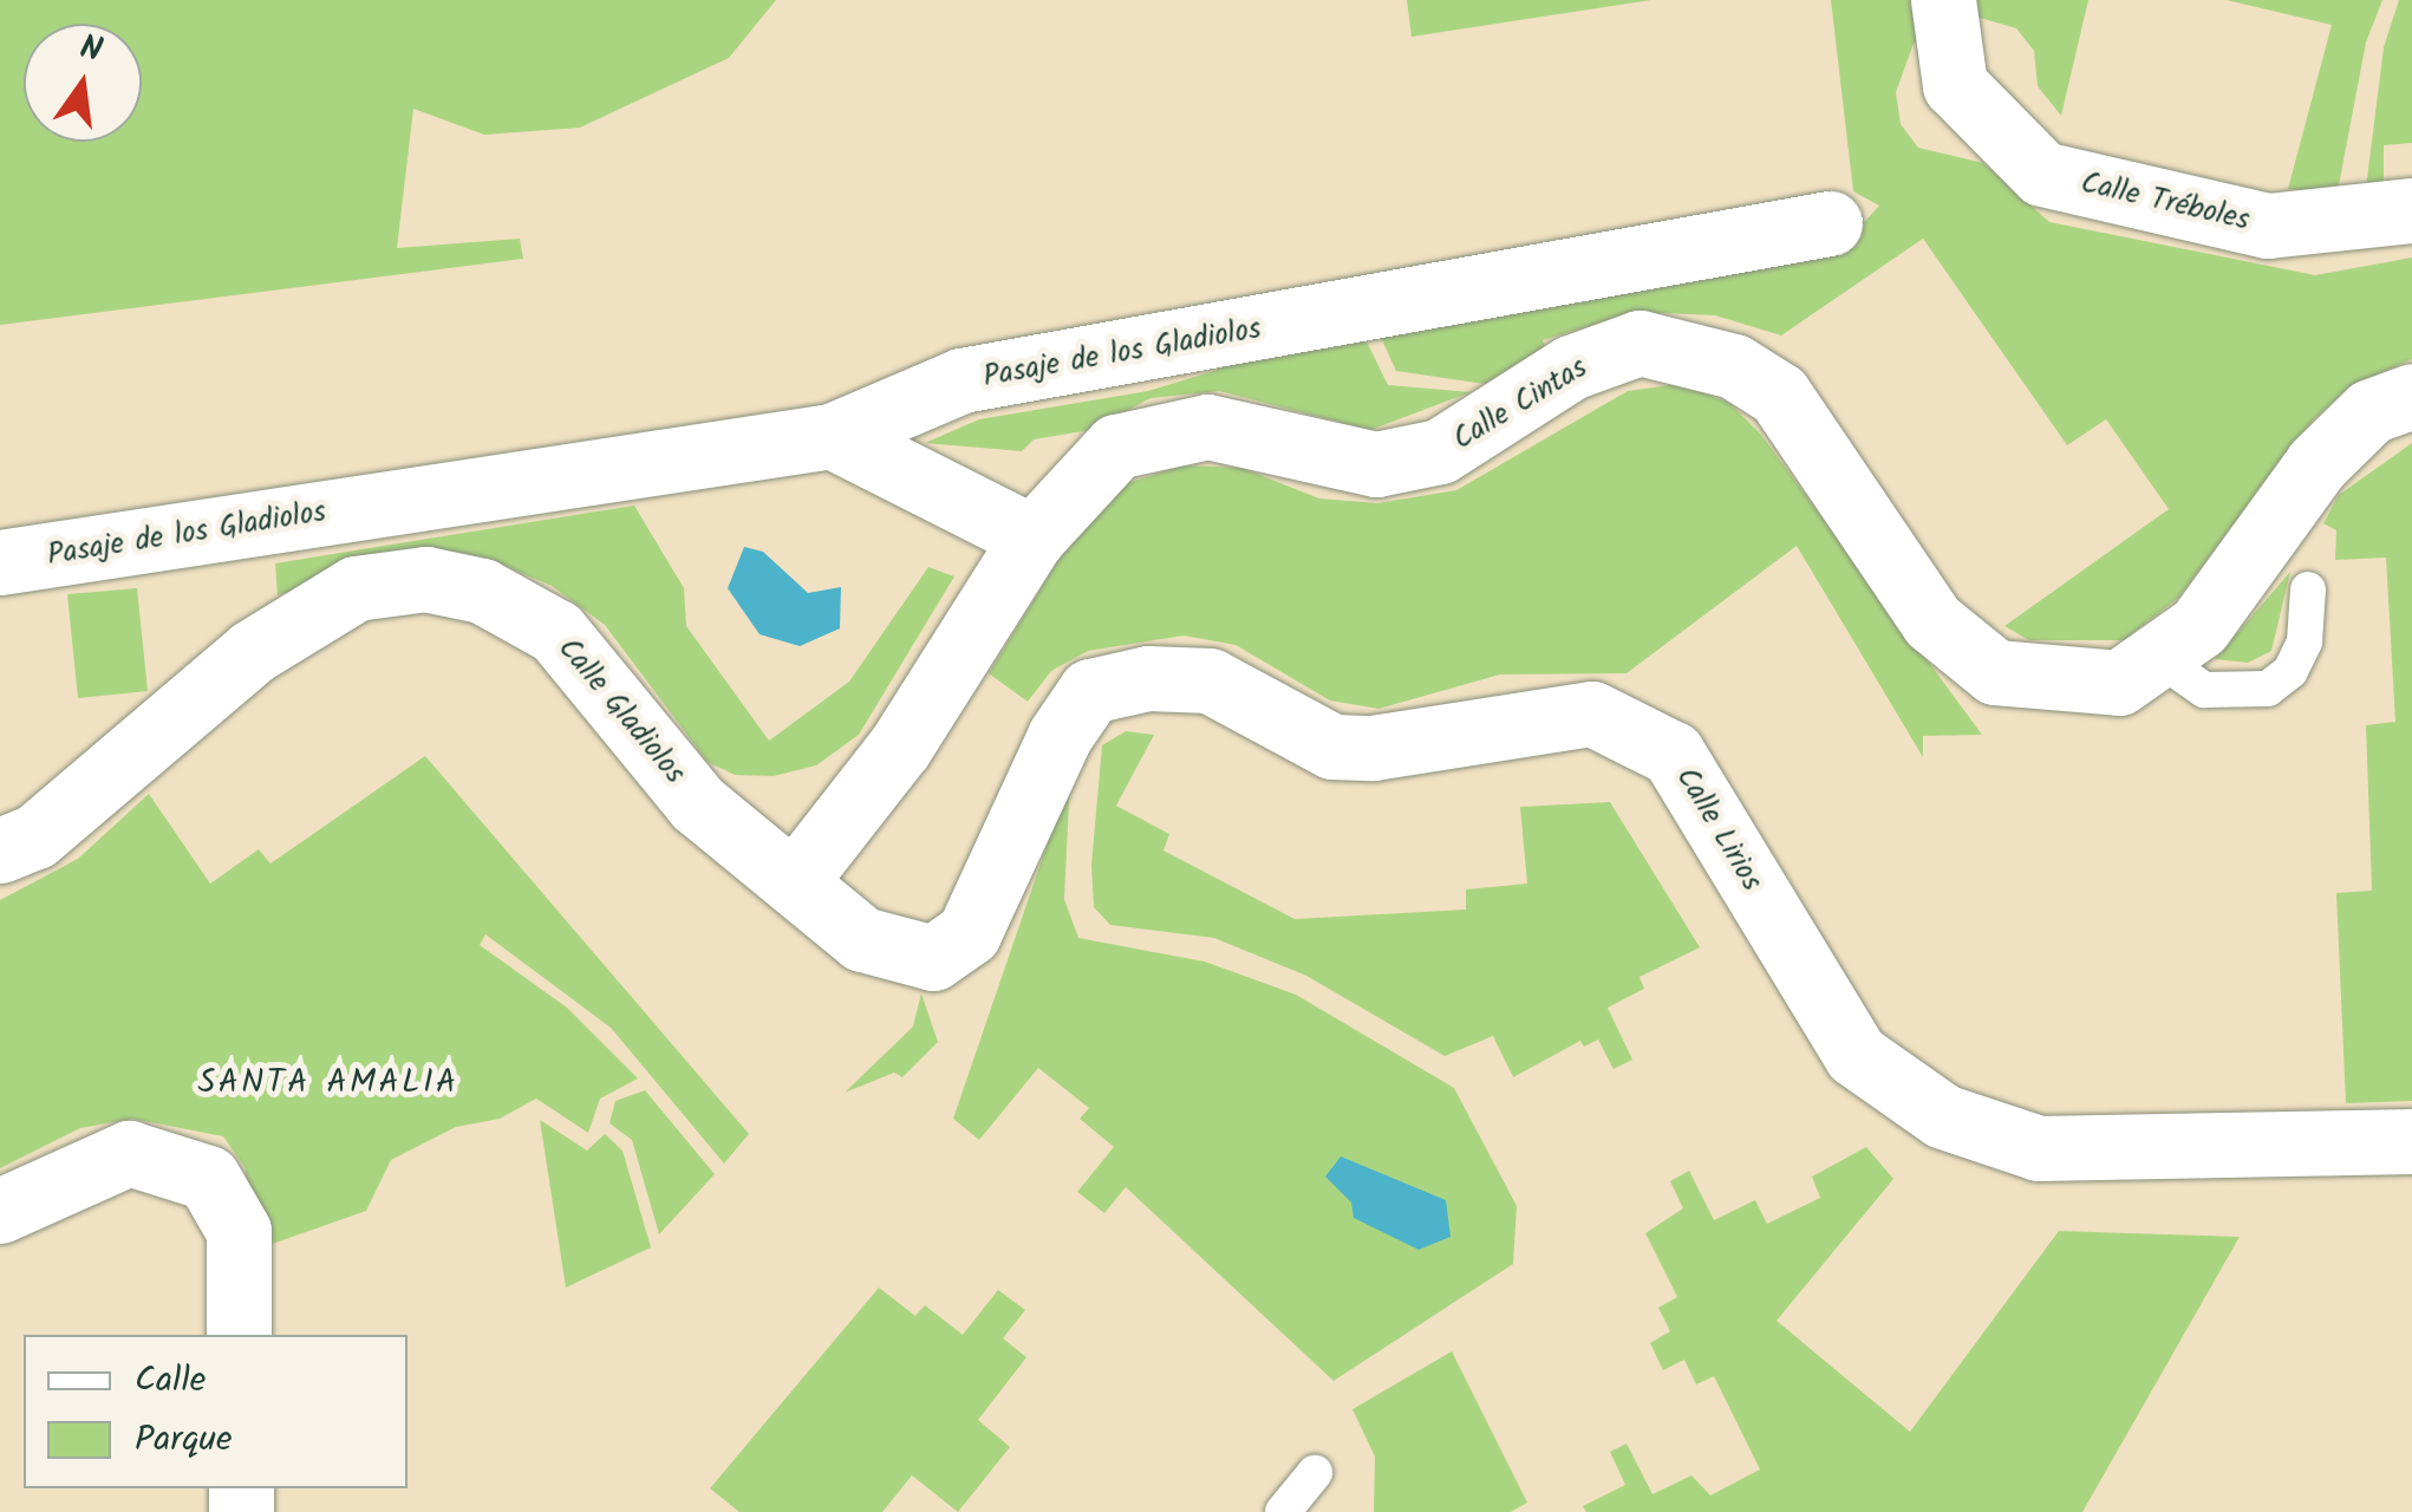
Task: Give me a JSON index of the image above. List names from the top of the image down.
{
  "streets": {
    "street": [
      "Calle Tréboles",
      "Pasaje de los Gladiolos",
      "Calle Cintas",
      "Calle Gladiolos",
      "Calle Lirios"
    ]
  },
  "crossings": [
    ["Calle Cintas", "Calle Gladiolos"],
    ["Calle Gladiolos", "Calle Lirios"]
  ],
  "districts": ["SANTA AMALIA"],
  "legend": ["Calle", "Parque"],
  "north": "top"
}
